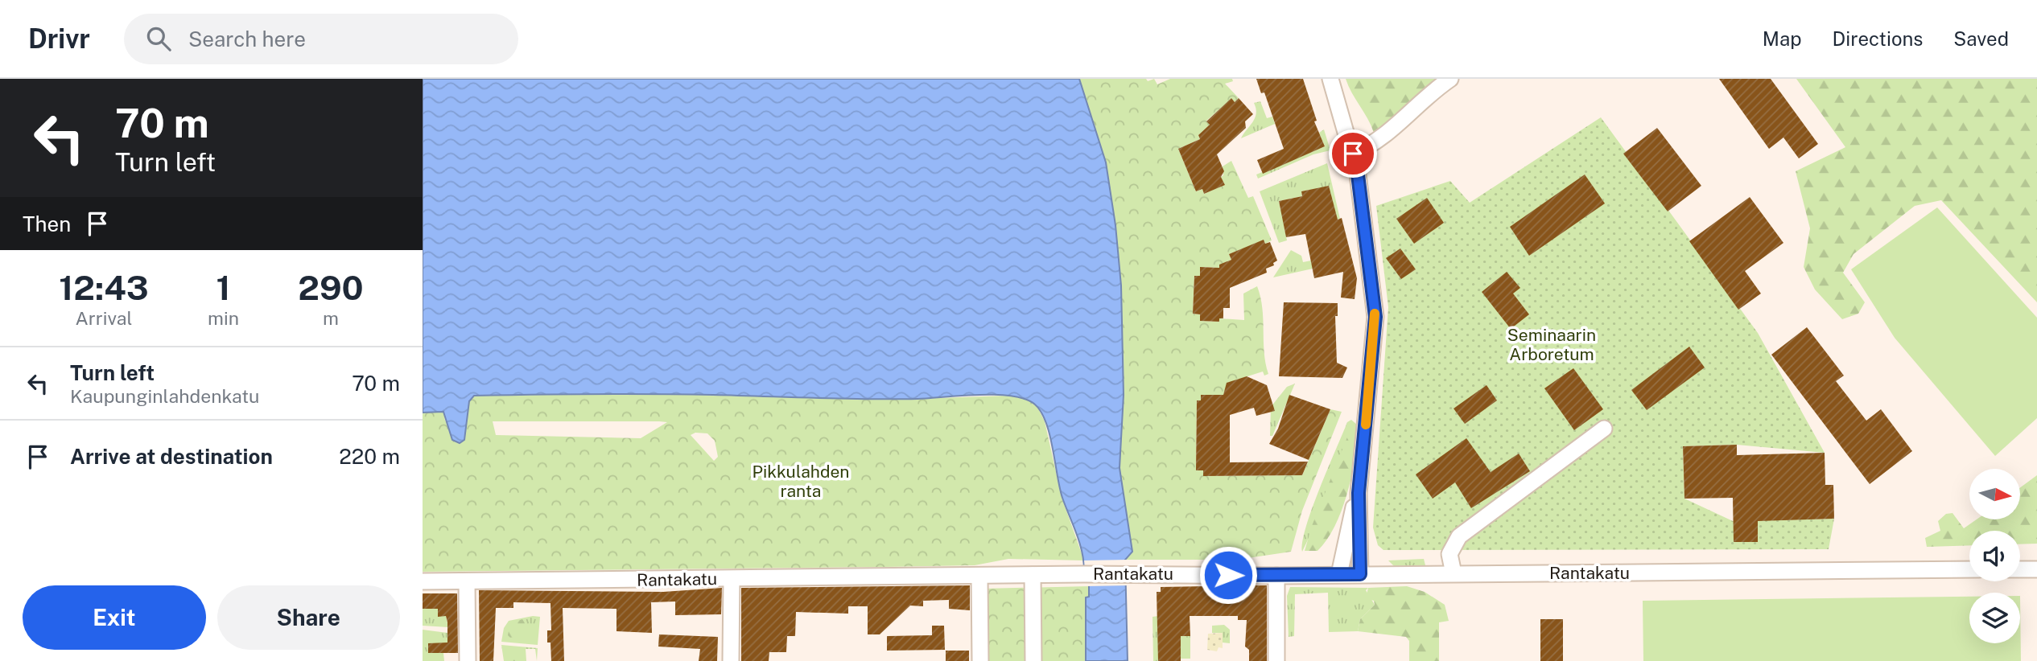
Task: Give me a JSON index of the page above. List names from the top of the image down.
{
  "streets": {
    "street": ["Rantakatu"]
  },
  "parks": ["Seminaarin Arboretum", "Pikkulahden ranta"],
  "north": "right",
  "page": {
    "header": "Drivr",
    "search": "Search here",
    "nav": ["Map", "Directions", "Saved"],
    "turn": ["70 m", "Turn left"],
    "then": "Then",
    "eta": [
      "12:43",
      "Arrival",
      "1",
      "min",
      "290",
      "m"
    ],
    "list": [
      {
        "name": "Turn left",
        "note": "Kaupunginlahdenkatu",
        "value": "70 m"
      },
      {
        "name": "Arrive at destination",
        "value": "220 m"
      }
    ],
    "buttons": ["Exit", "Share"]
  }
}
